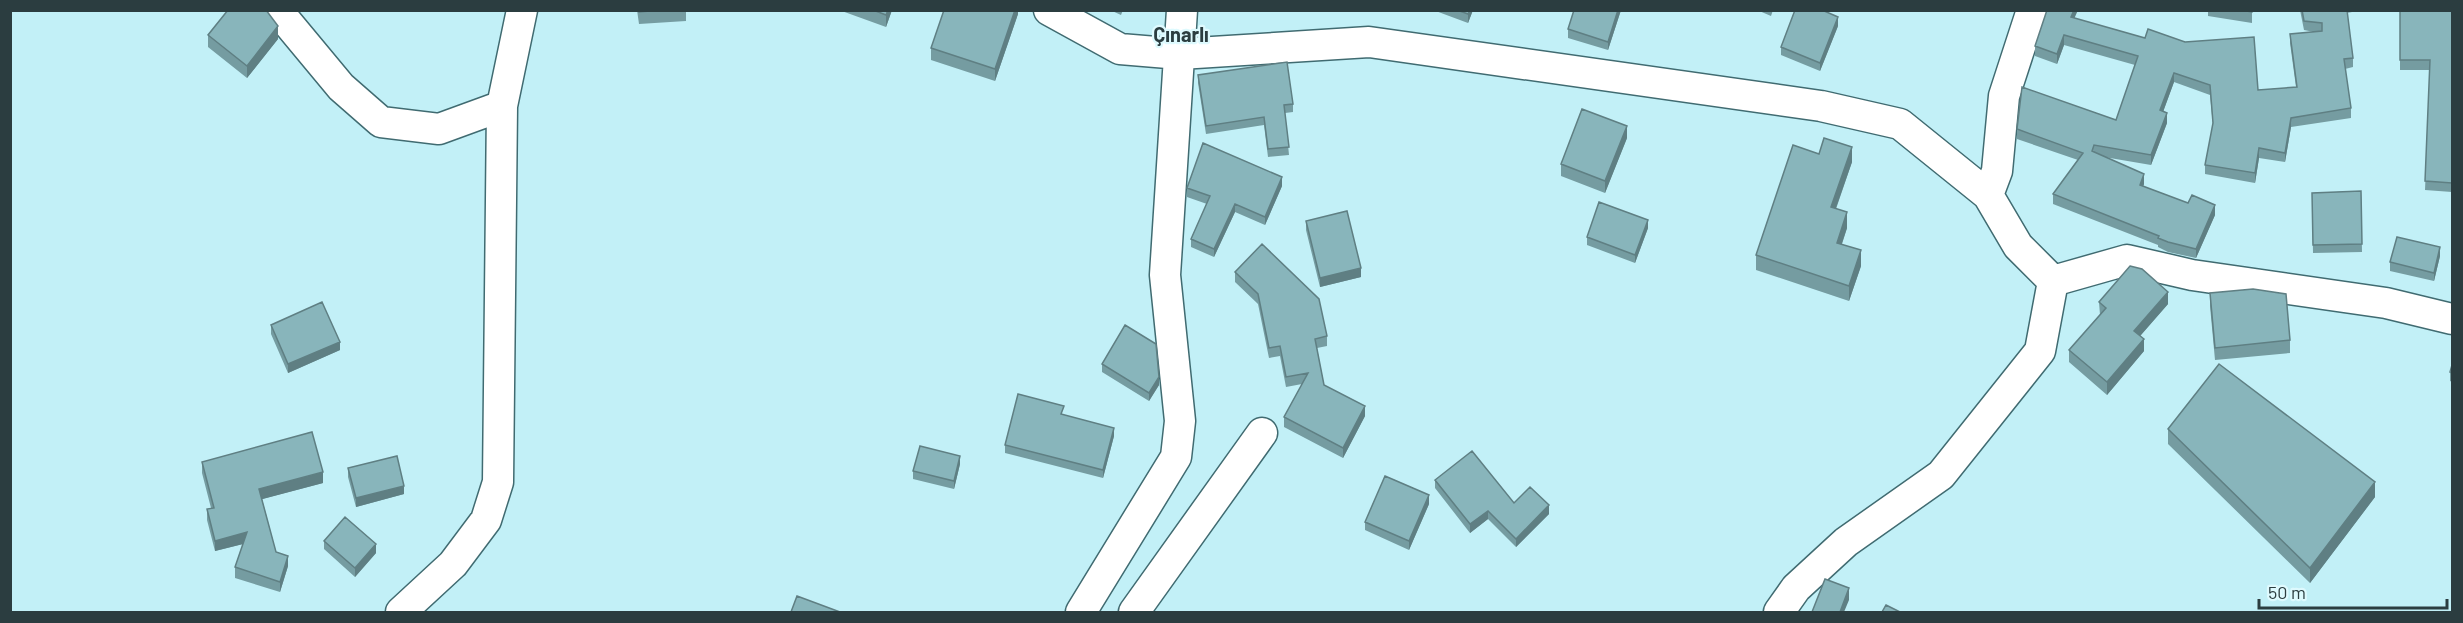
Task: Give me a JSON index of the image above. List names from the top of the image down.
{
  "districts": ["Çınarlı"],
  "scale_bar": "50 m"
}
